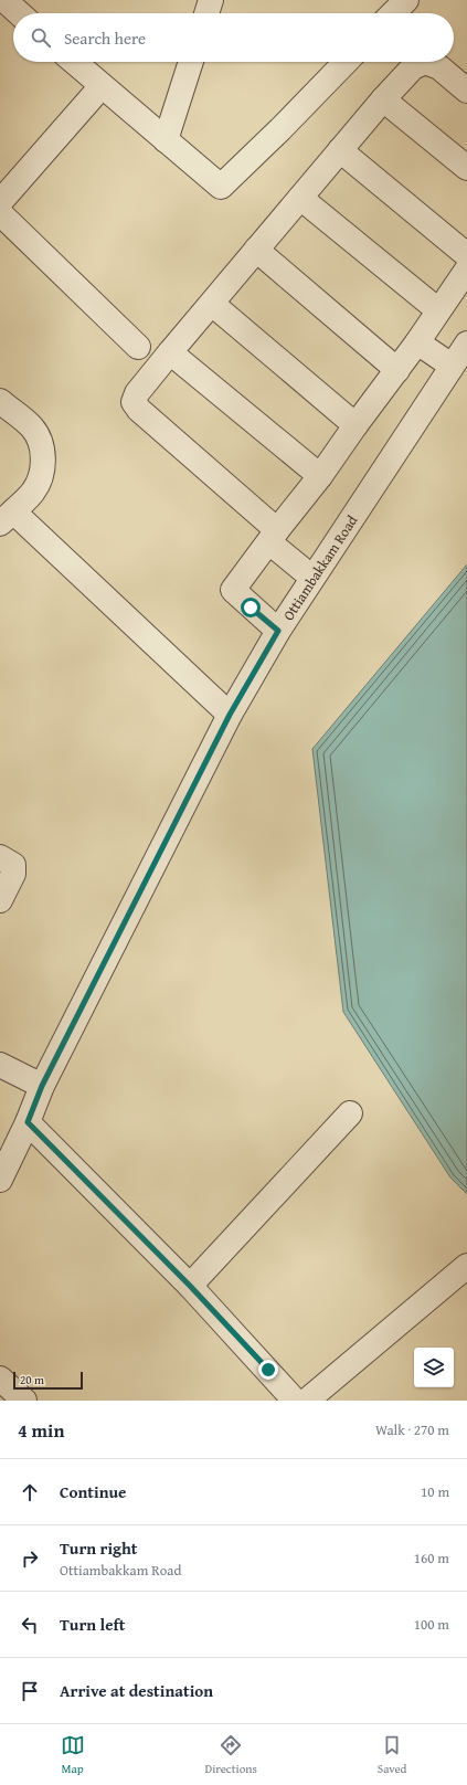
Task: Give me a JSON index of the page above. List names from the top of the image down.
{
  "streets": {
    "street": ["Ottiambakkam Road"]
  },
  "scale_bar": "20 m",
  "page": {
    "search": "Search here",
    "scale": "20 m",
    "heading": ["4 min", "Walk · 270 m"],
    "list": [
      ["Continue", "10 m"],
      ["Turn right", "Ottiambakkam Road", "160 m"],
      ["Turn left", "100 m"],
      "Arrive at destination"
    ],
    "nav": ["Map", "Directions", "Saved"]
  }
}
